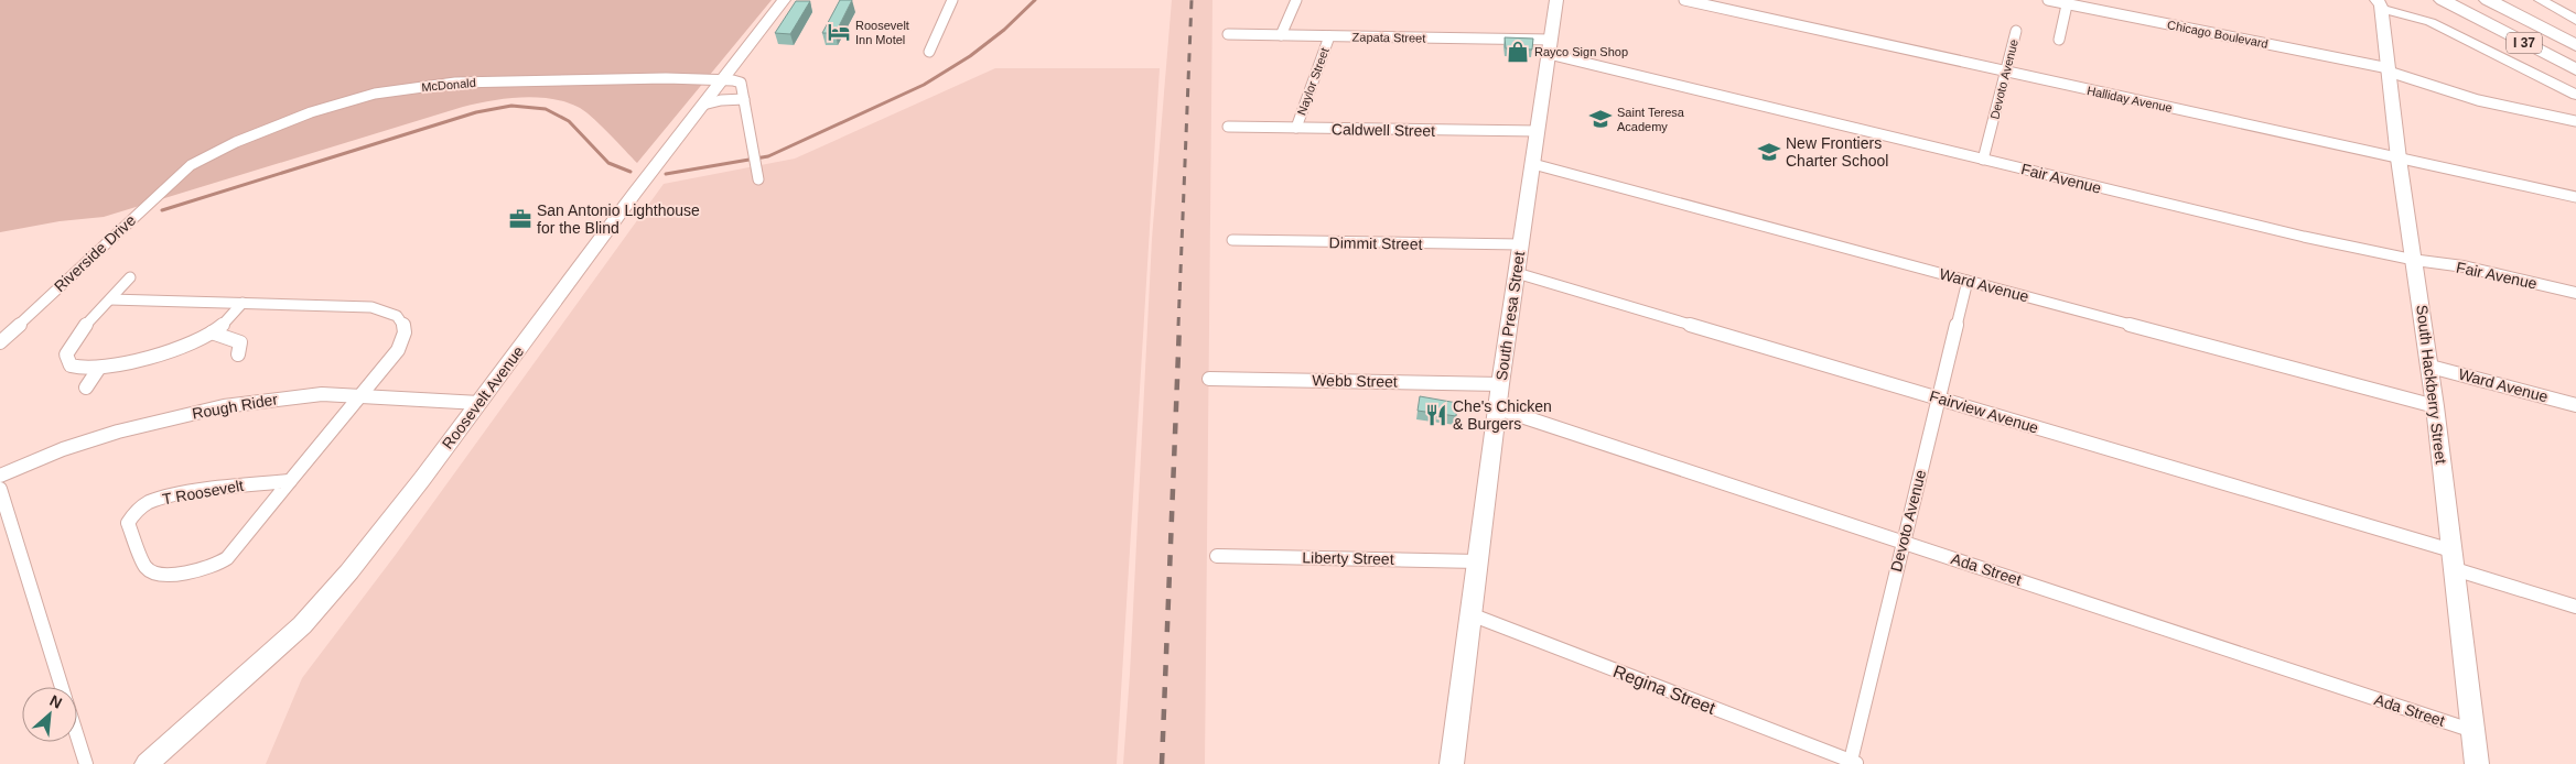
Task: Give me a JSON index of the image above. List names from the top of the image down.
{
  "streets": {
    "highway": ["I 37"],
    "main road": [
      "Fair Avenue",
      "South Presa Street",
      "South Hackberry Street",
      "Roosevelt Avenue"
    ],
    "street": [
      "Chicago Boulevard",
      "Zapata Street",
      "Devoto Avenue",
      "Naylor Street",
      "McDonald",
      "Halliday Avenue",
      "Caldwell Street",
      "Dimmit Street",
      "Riverside Drive",
      "Ward Avenue",
      "Webb Street",
      "Rough Rider",
      "Fairview Avenue",
      "T Roosevelt",
      "Liberty Street",
      "Ada Street",
      "Regina Street"
    ]
  },
  "crossings": [
    ["Chicago Boulevard", "South Hackberry Street"],
    ["Zapata Street", "Naylor Street"],
    ["Zapata Street", "Fair Avenue"],
    ["Zapata Street", "South Presa Street"],
    ["Devoto Avenue", "Halliday Avenue"],
    ["Devoto Avenue", "Fair Avenue"],
    ["Devoto Avenue", "Ward Avenue"],
    ["Devoto Avenue", "Fairview Avenue"],
    ["Devoto Avenue", "Ada Street"],
    ["Devoto Avenue", "Regina Street"],
    ["Naylor Street", "Caldwell Street"],
    ["McDonald", "Riverside Drive"],
    ["McDonald", "Roosevelt Avenue"],
    ["Halliday Avenue", "South Hackberry Street"],
    ["Caldwell Street", "South Presa Street"],
    ["Fair Avenue", "South Presa Street"],
    ["Fair Avenue", "South Hackberry Street"],
    ["Dimmit Street", "South Presa Street"],
    ["Ward Avenue", "South Presa Street"],
    ["Ward Avenue", "South Hackberry Street"],
    ["South Presa Street", "Webb Street"],
    ["South Presa Street", "Fairview Avenue"],
    ["South Presa Street", "Liberty Street"],
    ["South Presa Street", "Ada Street"],
    ["South Presa Street", "Regina Street"],
    ["South Hackberry Street", "Fairview Avenue"],
    ["South Hackberry Street", "Ada Street"],
    ["Roosevelt Avenue", "Rough Rider"],
    ["Rough Rider", "T Roosevelt"]
  ],
  "places": {
    "hotel": ["Roosevelt Inn Motel"],
    "shop": ["Rayco Sign Shop"],
    "school or university": ["Saint Teresa Academy", "New Frontiers Charter School"],
    "office": ["San Antonio Lighthouse for the Blind"],
    "restaurant": ["Che's Chicken & Burgers"]
  },
  "north": "top right"
}
